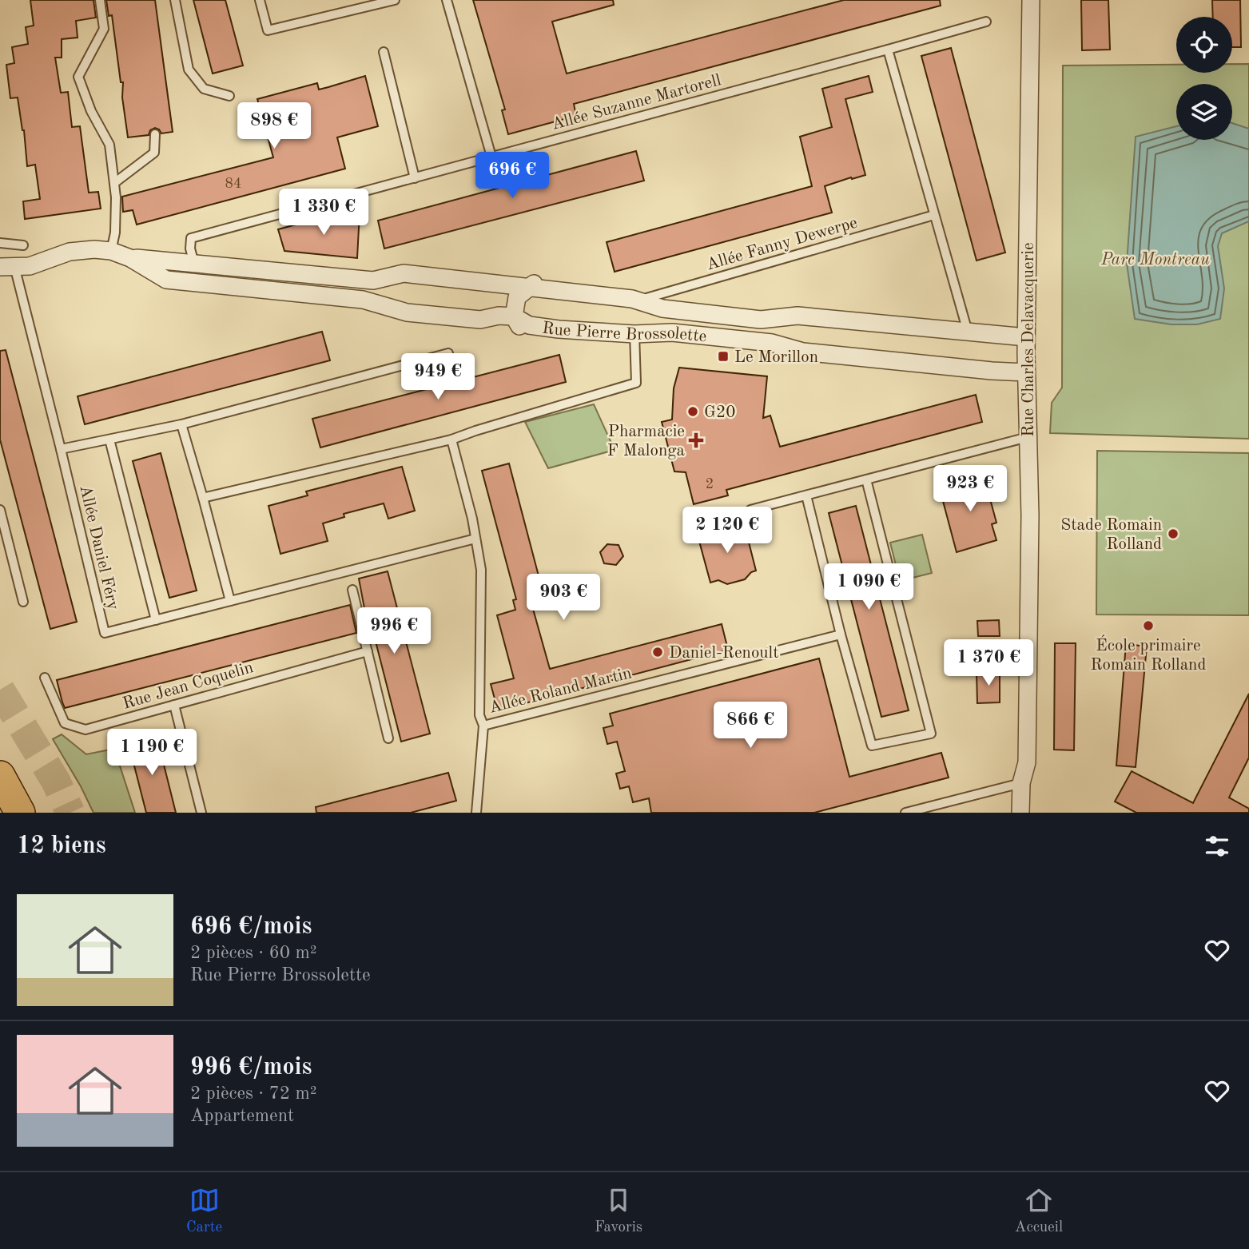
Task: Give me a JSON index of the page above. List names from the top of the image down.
{
  "streets": {
    "street": ["Rue Pierre Brossolette", "Rue Charles Delavacquerie"],
    "lane": [
      "Allée Suzanne Martorell",
      "Allée Fanny Dewerpe",
      "Allée Daniel Féry",
      "Rue Jean Coquelin",
      "Allée Roland Martin"
    ]
  },
  "crossings": [
    ["Allée Suzanne Martorell", "Rue Pierre Brossolette"],
    ["Allée Fanny Dewerpe", "Rue Pierre Brossolette"],
    ["Rue Pierre Brossolette", "Rue Charles Delavacquerie"],
    ["Rue Pierre Brossolette", "Allée Daniel Féry"]
  ],
  "parks": ["Parc Montreau"],
  "places": {
    "transit": ["Le Morillon"],
    "other": [
      "G20",
      "Stade Romain Rolland",
      "École primaire Romain Rolland",
      "Daniel-Renoult"
    ],
    "health": ["Pharmacie F Malonga"]
  },
  "house_numbers": ["84", "2"],
  "page": {
    "price": [
      "898 €",
      "696 €",
      "1 330 €",
      "949 €",
      "923 €",
      "2 120 €",
      "1 090 €",
      "903 €",
      "996 €",
      "1 370 €",
      "866 €",
      "1 190 €"
    ],
    "heading": "12 biens",
    "list": [
      {
        "name": "696 €/mois",
        "note": "2 pièces · 60 m² · Rue Pierre Brossolette"
      },
      {
        "name": "996 €/mois",
        "note": "2 pièces · 72 m² · Appartement"
      }
    ],
    "tabs": ["Carte", "Favoris", "Accueil"]
  }
}
